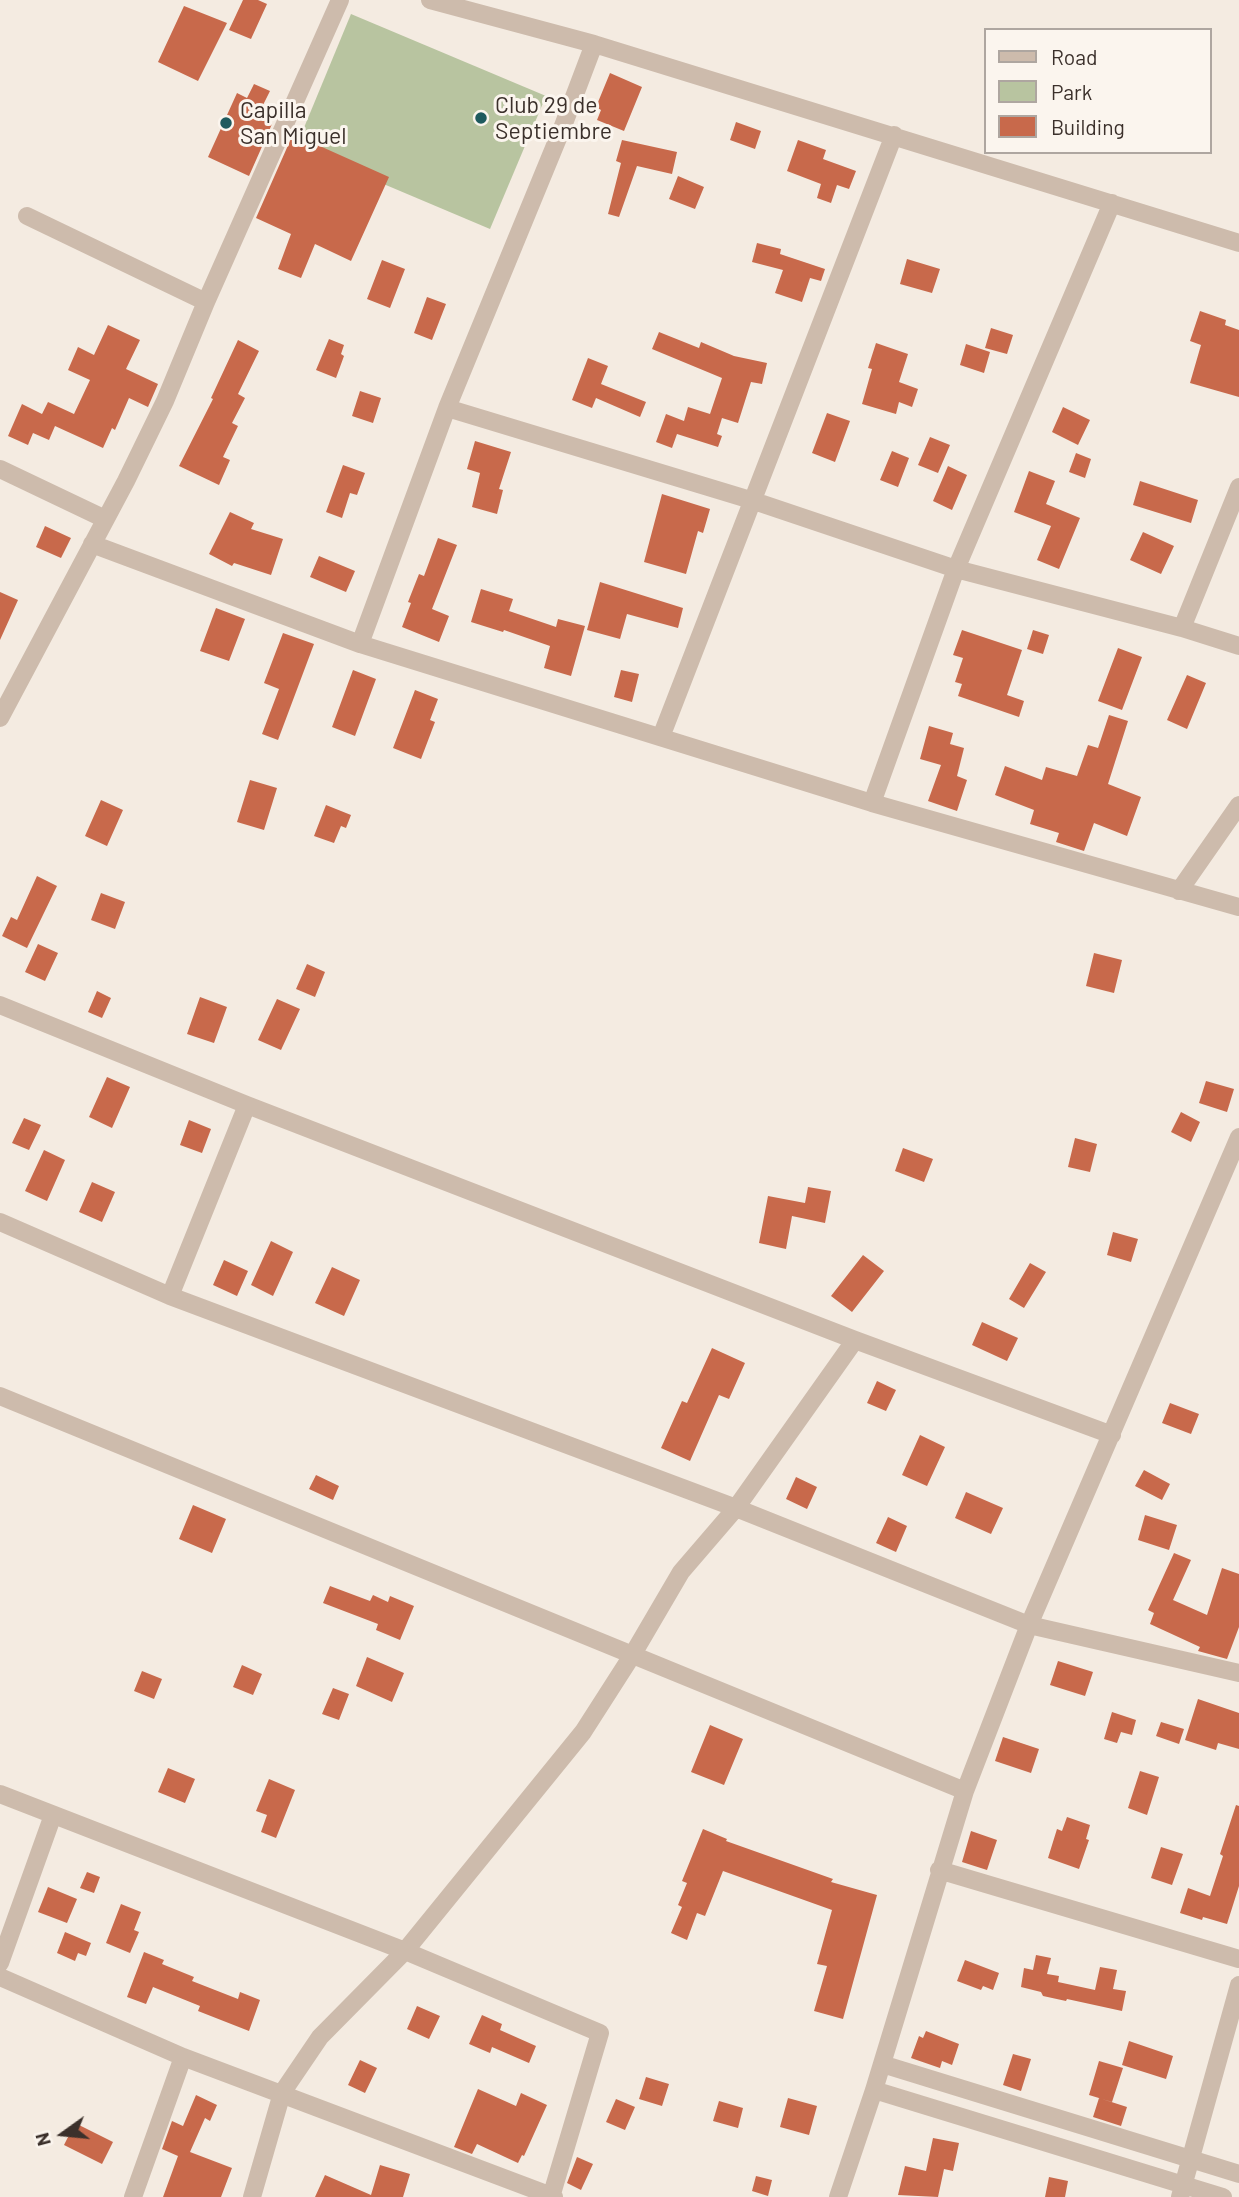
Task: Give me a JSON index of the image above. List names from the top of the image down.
{
  "places": ["Club 29 de Septiembre", "Capilla San Miguel"],
  "legend": ["Road", "Park", "Building"],
  "north": "left"
}
